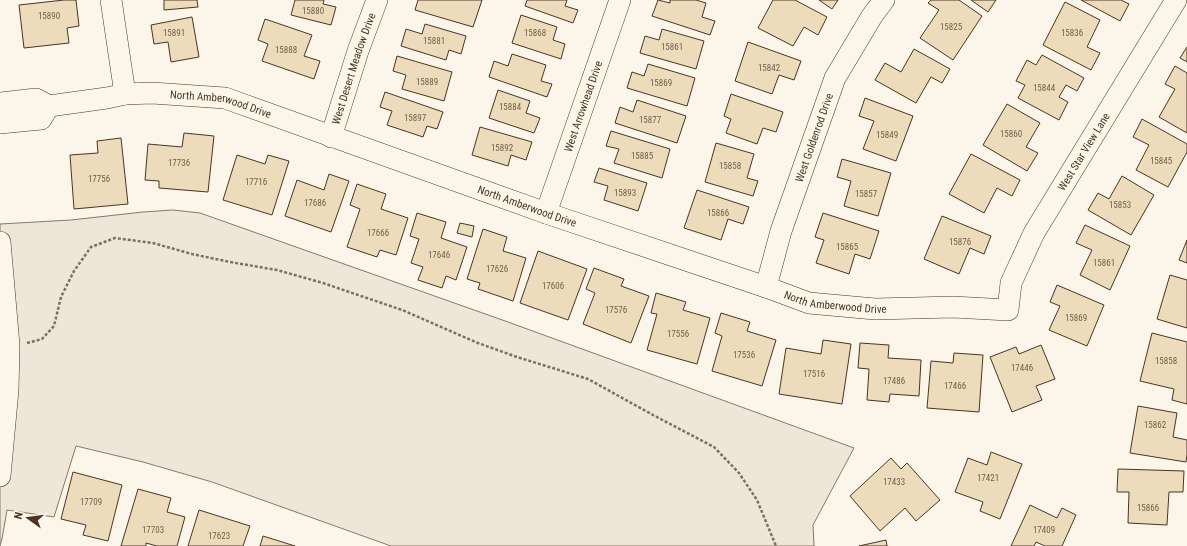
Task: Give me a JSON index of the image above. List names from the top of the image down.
{
  "streets": {
    "street": [
      "West Desert Meadow Drive",
      "North Amberwood Drive",
      "West Arrowhead Drive",
      "West Goldenrod Drive",
      "West Star View Lane"
    ]
  },
  "crossings": [
    ["West Desert Meadow Drive", "North Amberwood Drive"],
    ["North Amberwood Drive", "West Arrowhead Drive"],
    ["North Amberwood Drive", "West Goldenrod Drive"],
    ["North Amberwood Drive", "West Star View Lane"]
  ],
  "house_numbers": [
    "15880",
    "15890",
    "15825",
    "15891",
    "15868",
    "15836",
    "15881",
    "15861",
    "15888",
    "15842",
    "15889",
    "15869",
    "15844",
    "15884",
    "15897",
    "15877",
    "15860",
    "15849",
    "15892",
    "15885",
    "15845",
    "17736",
    "15858",
    "17756",
    "17716",
    "15893",
    "15857",
    "17686",
    "15853",
    "15866",
    "17666",
    "15876",
    "15865",
    "17646",
    "15861",
    "17626",
    "17606",
    "17576",
    "15869",
    "17556",
    "17536",
    "15858",
    "17446",
    "17516",
    "17486",
    "17466",
    "15862",
    "17421",
    "17433",
    "17709",
    "15866",
    "17703",
    "17409",
    "17623"
  ],
  "north": "left"
}
